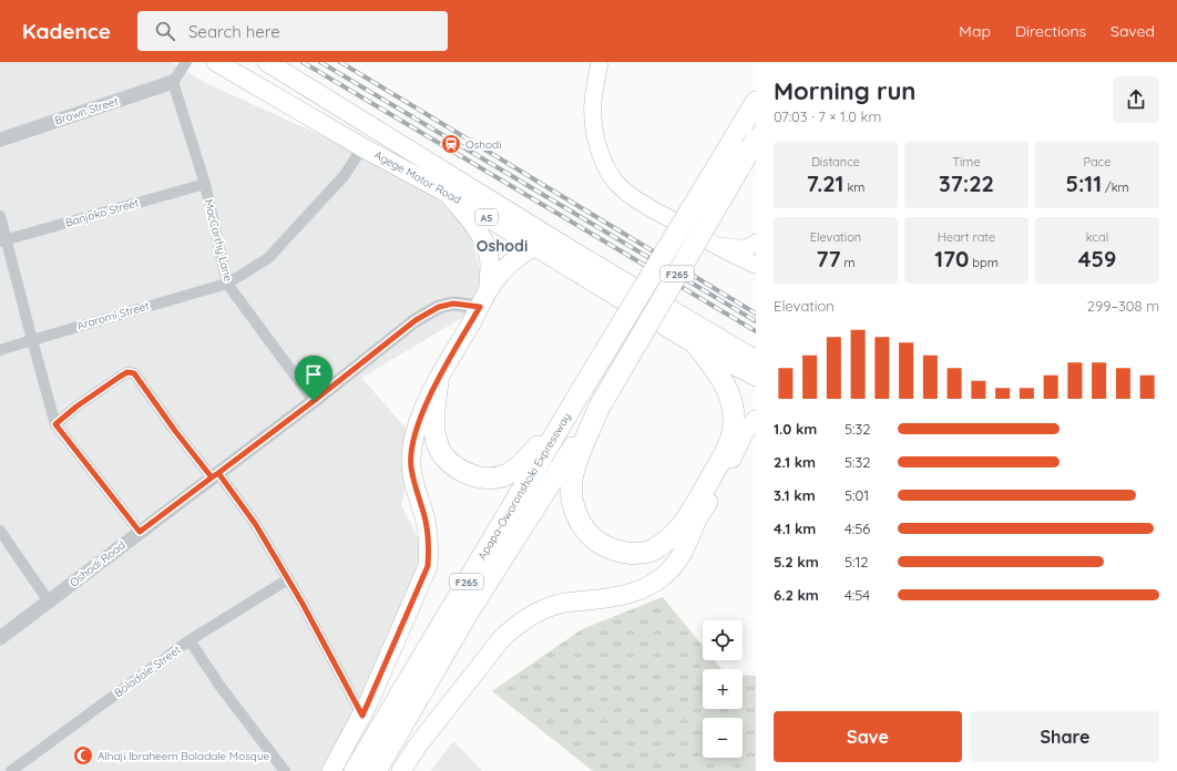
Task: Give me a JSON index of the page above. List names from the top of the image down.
{
  "streets": {
    "highway": ["F265", "Apapa-Oworonshoki Expressway"],
    "main road": ["Agege Motor Road", "A5"],
    "street": [
      "Brown Street",
      "Banjoko Street",
      "MacCarthy Lane",
      "Araromi Street",
      "Oshodi Road",
      "Boladale Street"
    ]
  },
  "crossings": [
    ["Brown Street", "MacCarthy Lane"],
    ["Agege Motor Road", "Araromi Street"],
    ["Banjoko Street", "MacCarthy Lane"],
    ["MacCarthy Lane", "Araromi Street"],
    ["MacCarthy Lane", "Oshodi Road"]
  ],
  "districts": ["Oshodi"],
  "places": {
    "station": ["Oshodi"],
    "mosque": ["Alhaji Ibraheem Boladale Mosque"]
  },
  "page": {
    "header": "Kadence",
    "search": "Search here",
    "nav": ["Map", "Directions", "Saved"],
    "heading": ["Morning run", "07:03 · 7 × 1.0 km"],
    "stats": [
      ["Distance", "7.21 km"],
      ["Time", "37:22"],
      ["Pace", "5:11 /km"],
      ["Elevation", "77 m"],
      ["Heart rate", "170 bpm"],
      ["kcal", "459"]
    ],
    "chart": ["Elevation", "299–308 m"],
    "list": [
      {
        "name": "1.0 km",
        "note": "5:32"
      },
      {
        "name": "2.1 km",
        "note": "5:32"
      },
      {
        "name": "3.1 km",
        "note": "5:01"
      },
      {
        "name": "4.1 km",
        "note": "4:56"
      },
      {
        "name": "5.2 km",
        "note": "5:12"
      },
      {
        "name": "6.2 km",
        "note": "4:54"
      }
    ],
    "map_buttons": ["+", "−"],
    "buttons": ["Save", "Share"]
  }
}
